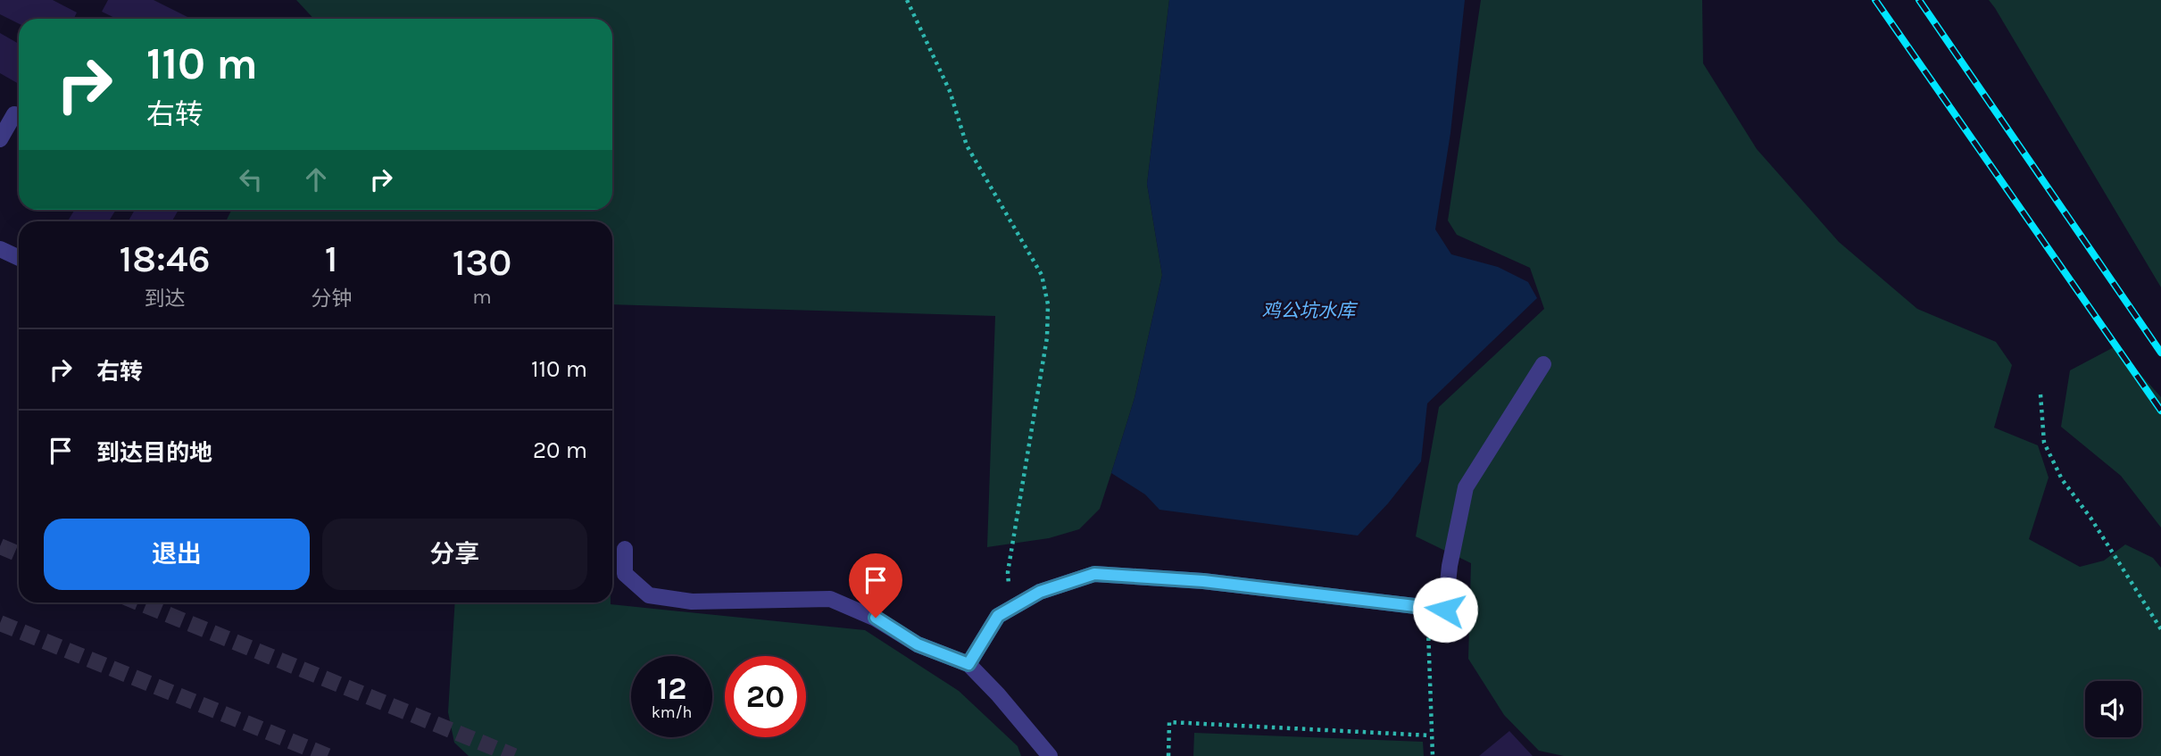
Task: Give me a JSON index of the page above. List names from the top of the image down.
{
  "water": ["鸡公坑水库"],
  "page": {
    "turn": ["110 m", "右转"],
    "eta": [
      "18:46",
      "到达",
      "1",
      "分钟",
      "130",
      "m"
    ],
    "list": [
      {
        "name": "右转",
        "value": "110 m"
      },
      {
        "name": "到达目的地",
        "value": "20 m"
      }
    ],
    "buttons": ["退出", "分享"],
    "speed": "12 km/h",
    "limit": "20"
  }
}
